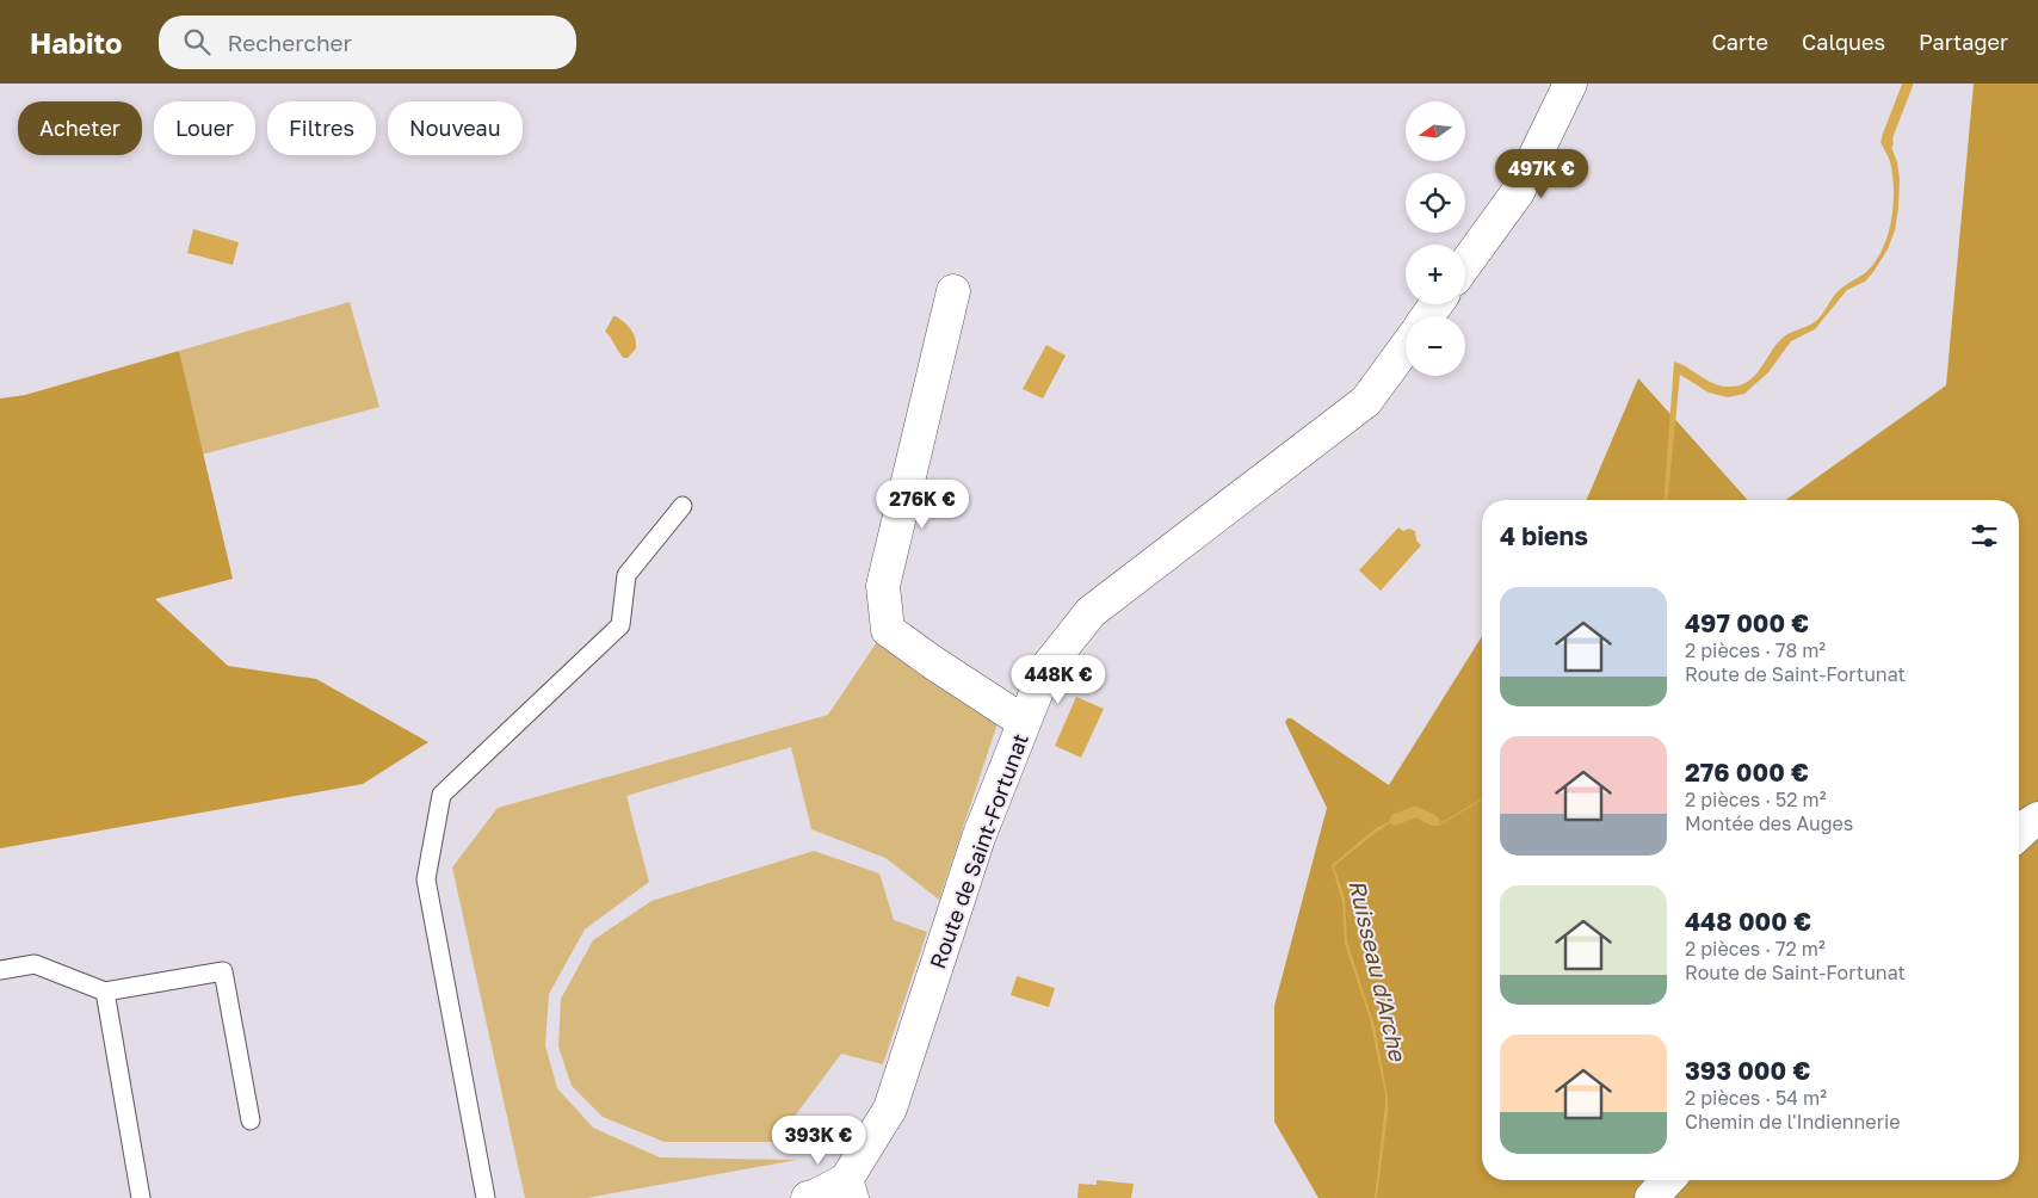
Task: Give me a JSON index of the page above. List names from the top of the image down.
{
  "streets": {
    "street": ["Route de Saint-Fortunat"]
  },
  "water": ["Ruisseau d'Arche"],
  "north": "left",
  "page": {
    "header": "Habito",
    "search": "Rechercher",
    "nav": ["Carte", "Calques", "Partager"],
    "map_buttons": ["+", "−"],
    "chip": [
      "Acheter",
      "Louer",
      "Filtres",
      "Nouveau"
    ],
    "price": [
      "497K €",
      "276K €",
      "448K €",
      "393K €"
    ],
    "heading": "4 biens",
    "list": [
      {
        "name": "497 000 €",
        "note": "2 pièces · 78 m² · Route de Saint-Fortunat"
      },
      {
        "name": "276 000 €",
        "note": "2 pièces · 52 m² · Montée des Auges"
      },
      {
        "name": "448 000 €",
        "note": "2 pièces · 72 m² · Route de Saint-Fortunat"
      },
      {
        "name": "393 000 €",
        "note": "2 pièces · 54 m² · Chemin de l'Indiennerie"
      }
    ]
  }
}
